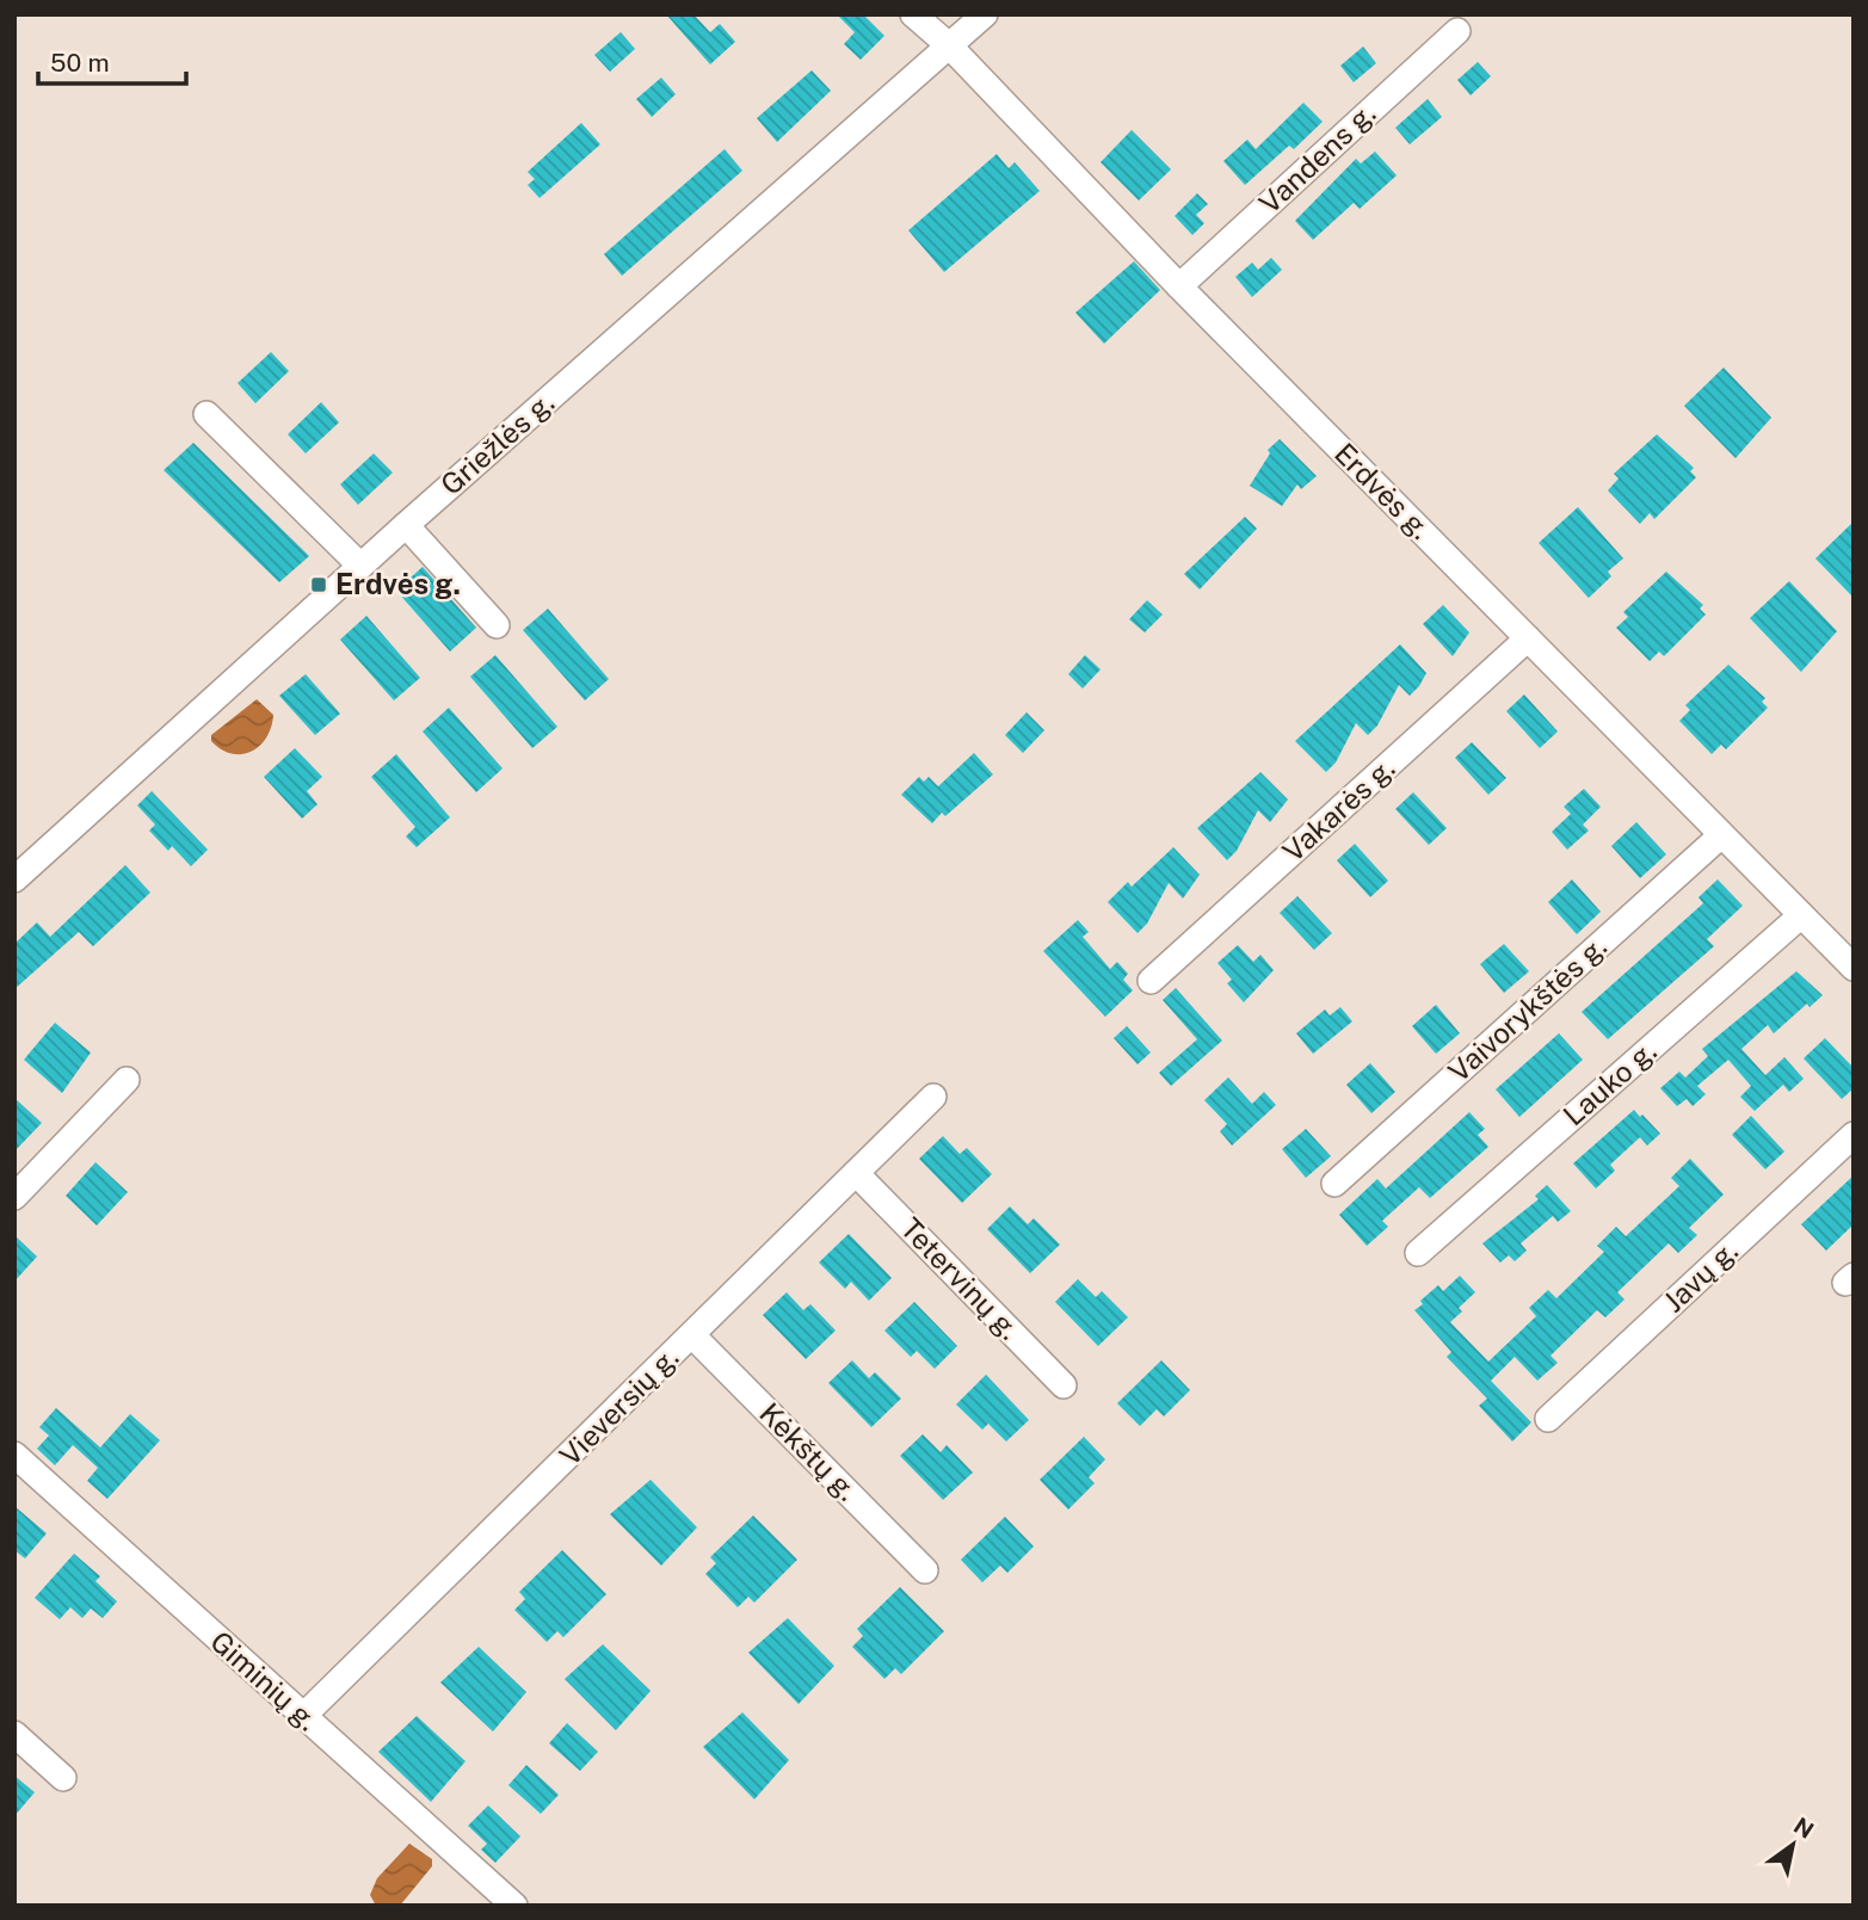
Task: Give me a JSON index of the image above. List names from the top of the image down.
{
  "streets": {
    "street": [
      "Vandens g.",
      "Griežlės g.",
      "Erdvės g.",
      "Vakarės g.",
      "Vaivorykštės g.",
      "Lauko g.",
      "Javų g.",
      "Tetervinų g.",
      "Vieversių g.",
      "Kėkštų g.",
      "Giminių g."
    ]
  },
  "crossings": [
    ["Vandens g.", "Erdvės g."],
    ["Griežlės g.", "Erdvės g."],
    ["Erdvės g.", "Vakarės g."],
    ["Erdvės g.", "Vaivorykštės g."],
    ["Erdvės g.", "Lauko g."],
    ["Tetervinų g.", "Vieversių g."],
    ["Vieversių g.", "Kėkštų g."],
    ["Vieversių g.", "Giminių g."]
  ],
  "places": {
    "transit": ["Erdvės g."]
  },
  "scale_bar": "50 m",
  "north": "top right"
}
